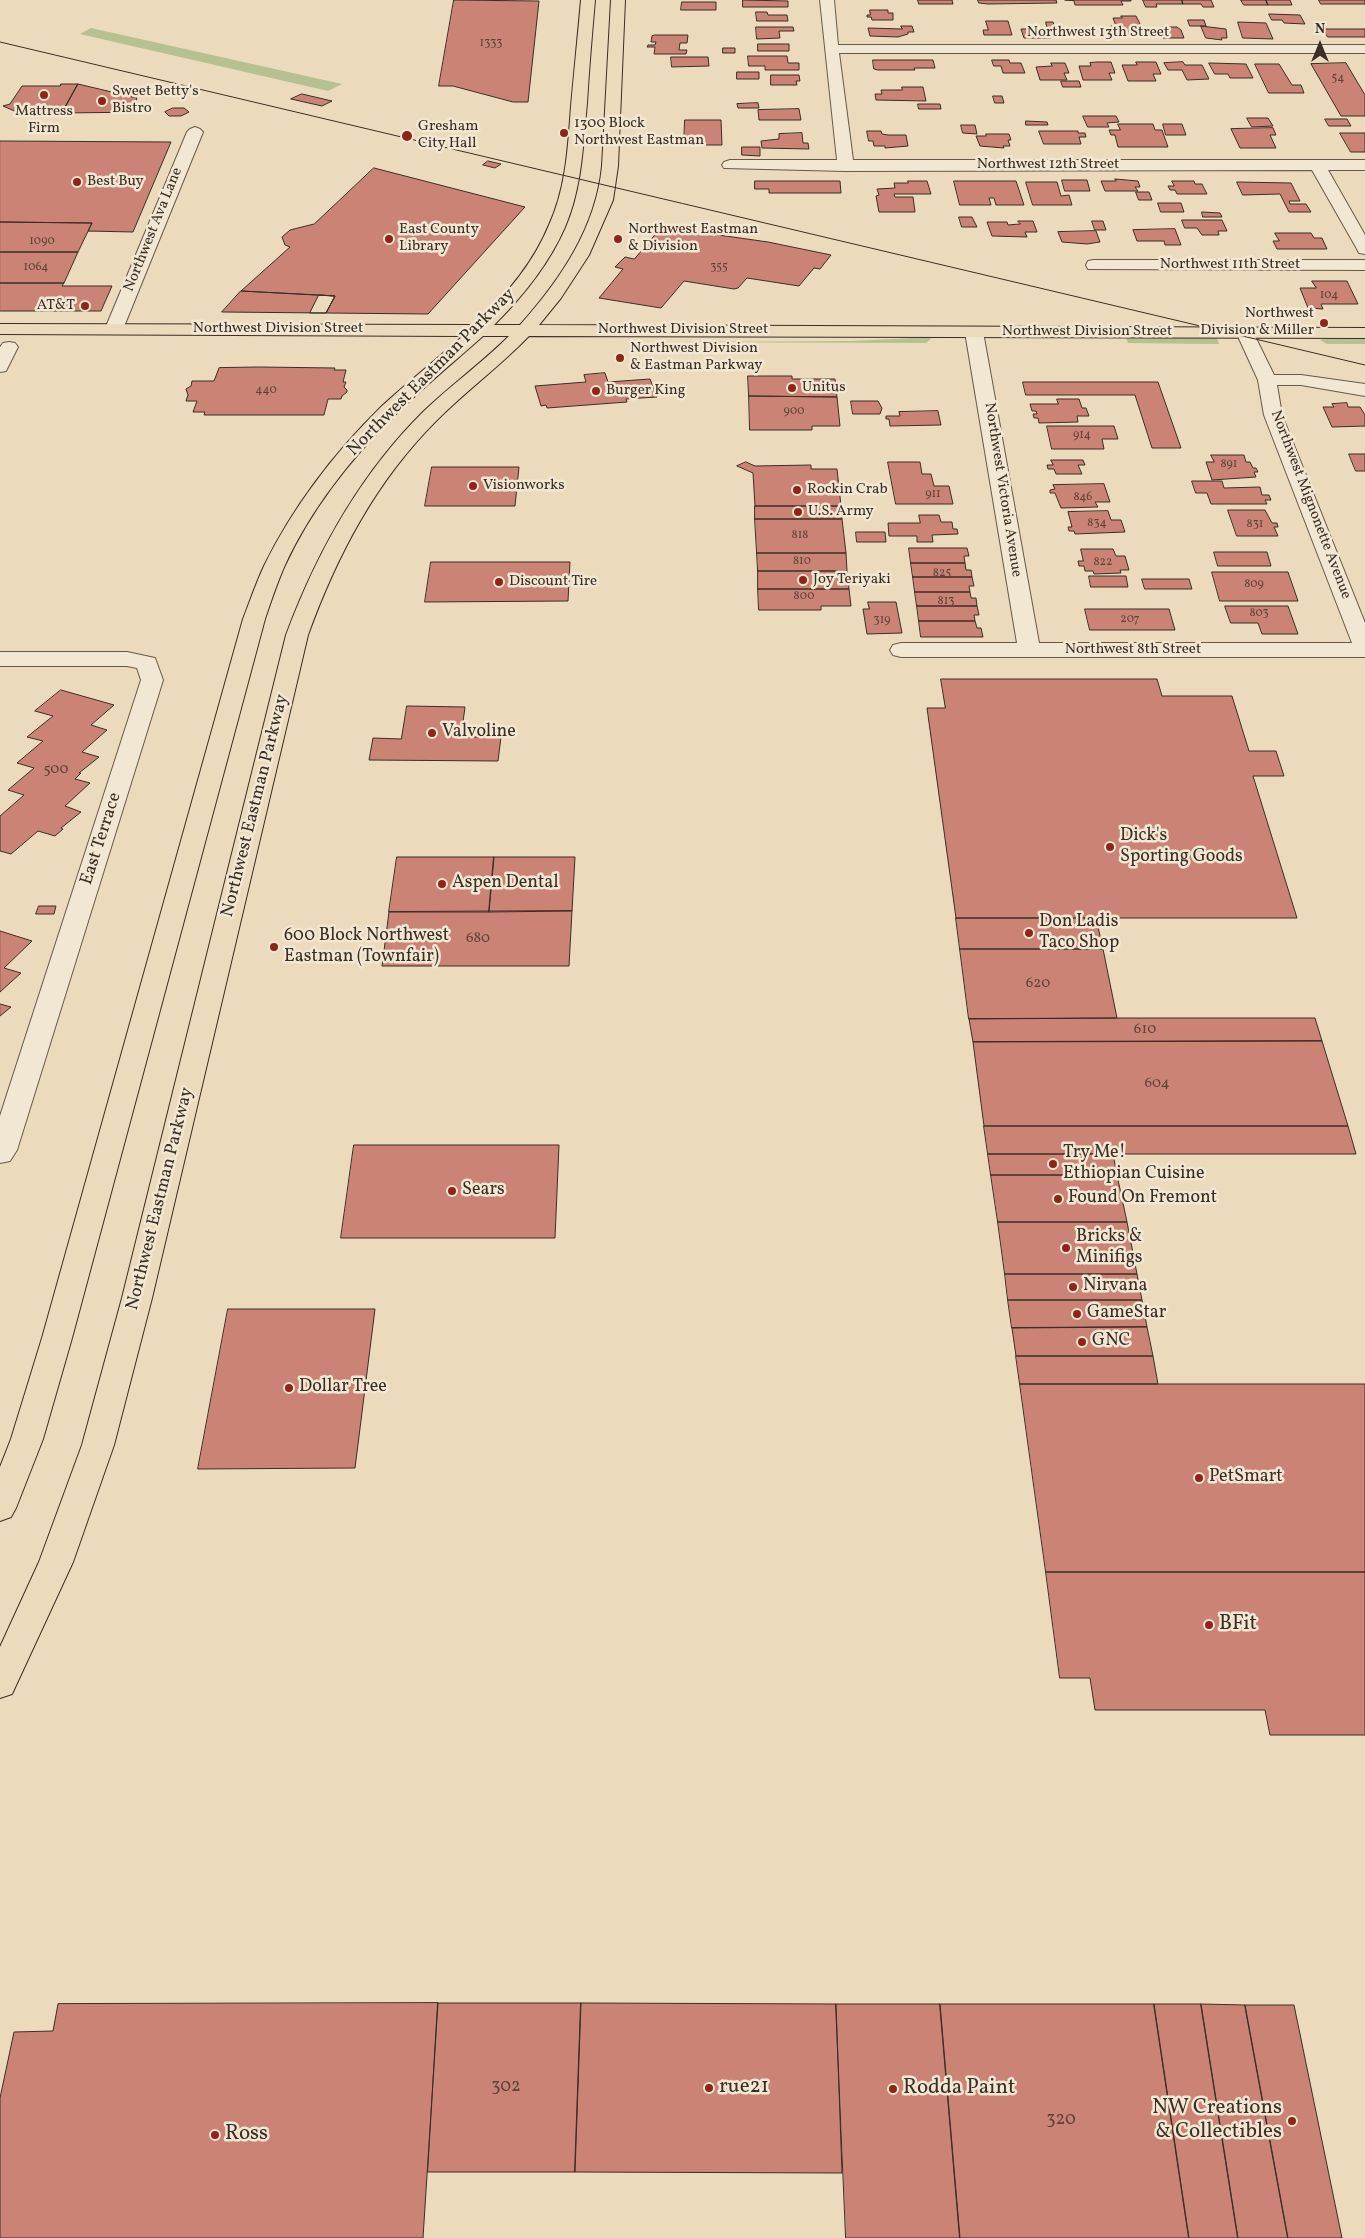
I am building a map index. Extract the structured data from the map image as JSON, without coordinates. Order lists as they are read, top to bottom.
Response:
{
  "streets": {
    "main road": ["Northwest Division Street", "Northwest Eastman Parkway"],
    "street": [
      "Northwest 13th Street",
      "Northwest 12th Street",
      "Northwest Ava Lane",
      "Northwest 11th Street",
      "Northwest Victoria Avenue",
      "Northwest Mignonette Avenue",
      "Northwest 8th Street",
      "East Terrace"
    ]
  },
  "crossings": [
    ["Northwest Ava Lane", "Northwest Division Street"],
    ["Northwest Division Street", "Northwest Eastman Parkway"],
    ["Northwest Division Street", "Northwest Victoria Avenue"],
    ["Northwest Division Street", "Northwest Mignonette Avenue"],
    ["Northwest Victoria Avenue", "Northwest 8th Street"],
    ["Northwest Mignonette Avenue", "Northwest 8th Street"]
  ],
  "places": [
    "Mattress Firm",
    "Sweet Betty's Bistro",
    "1300 Block Northwest Eastman",
    "Gresham City Hall",
    "Best Buy",
    "East County Library",
    "Northwest Eastman & Division",
    "AT&T",
    "Northwest Division & Miller",
    "Northwest Division & Eastman Parkway",
    "Unitus",
    "Burger King",
    "Visionworks",
    "Rockin Crab",
    "U.S. Army",
    "Joy Teriyaki",
    "Discount Tire",
    "Valvoline",
    "Dick's Sporting Goods",
    "Aspen Dental",
    "Don Ladis Taco Shop",
    "600 Block Northwest Eastman (Townfair)",
    "Try Me! Ethiopian Cuisine",
    "Sears",
    "Found On Fremont",
    "Bricks & Minifigs",
    "Nirvana",
    "GameStar",
    "GNC",
    "Dollar Tree",
    "PetSmart",
    "BFit",
    "rue21",
    "Rodda Paint",
    "NW Creations & Collectibles",
    "Ross"
  ],
  "house_numbers": [
    "1333",
    "54",
    "1090",
    "1064",
    "355",
    "104",
    "440",
    "900",
    "914",
    "891",
    "911",
    "846",
    "834",
    "831",
    "818",
    "810",
    "822",
    "825",
    "809",
    "800",
    "813",
    "803",
    "207",
    "319",
    "500",
    "680",
    "620",
    "610",
    "604",
    "302",
    "320"
  ],
  "north": "top"
}
